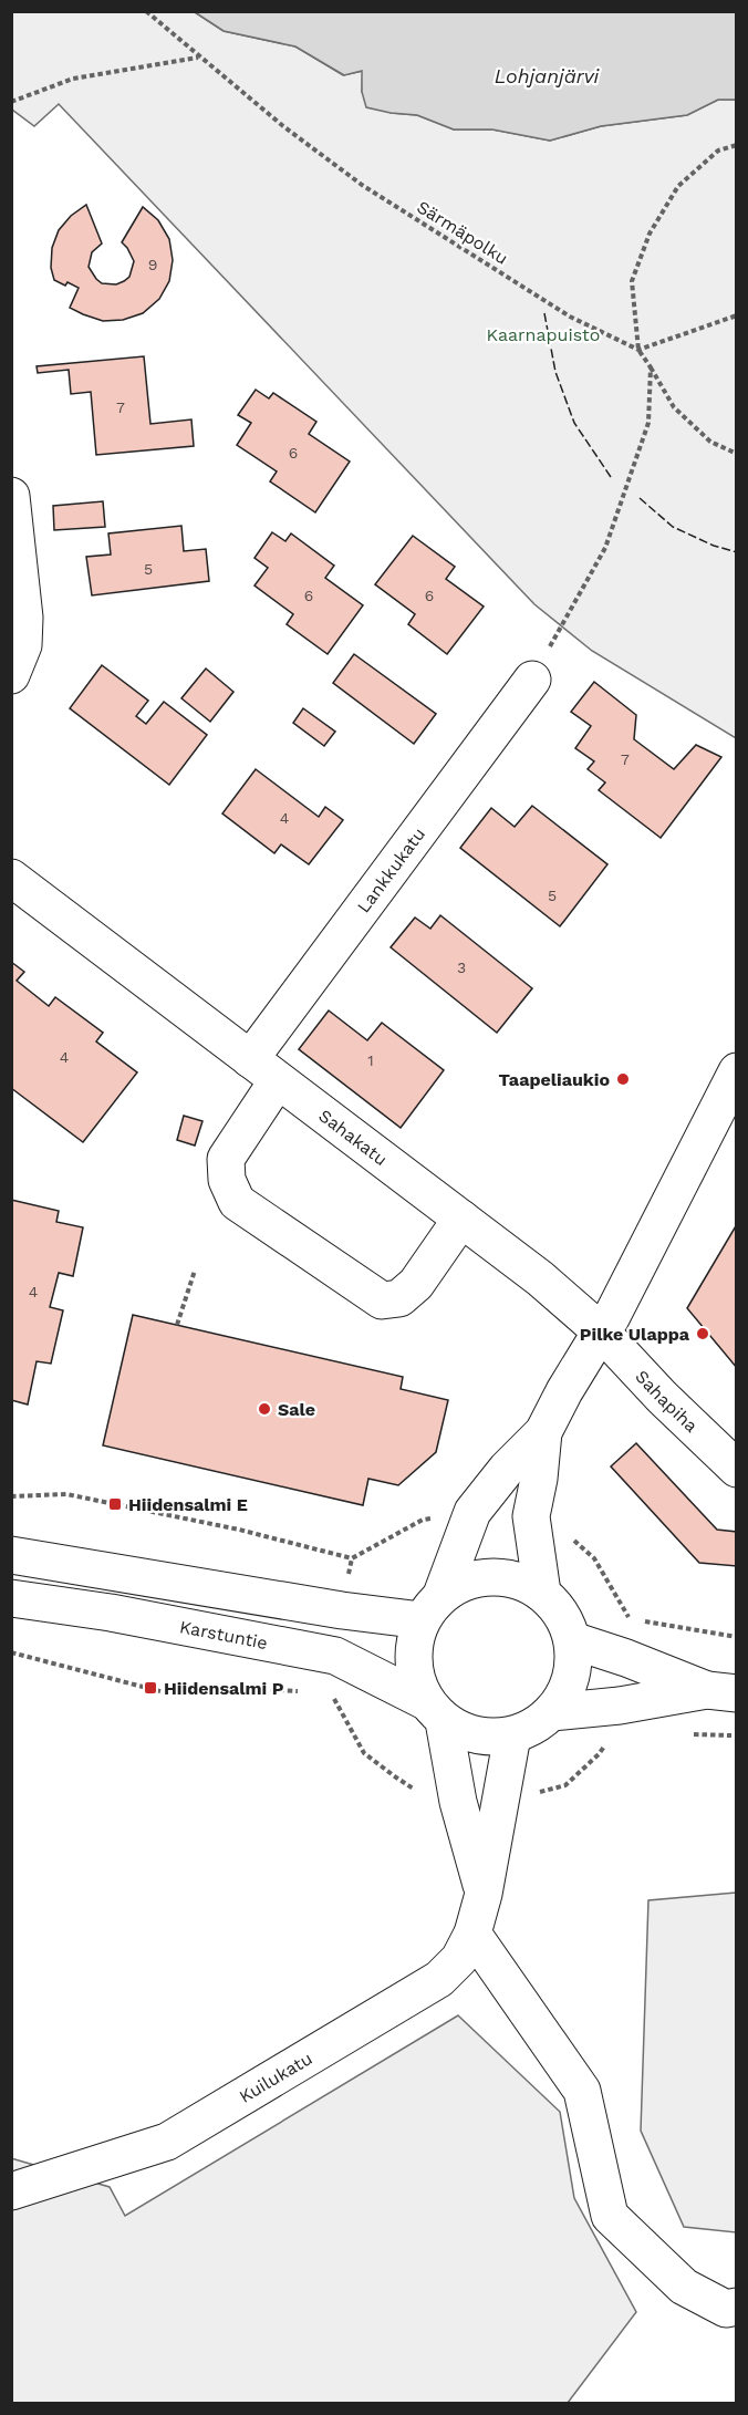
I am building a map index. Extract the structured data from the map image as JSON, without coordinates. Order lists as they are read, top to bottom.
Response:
{
  "streets": {
    "street": [
      "Lankkukatu",
      "Sahakatu",
      "Sahapiha",
      "Karstuntie",
      "Kuilukatu"
    ],
    "path": ["Särmäpolku"]
  },
  "crossings": [
    ["Lankkukatu", "Sahakatu"],
    ["Sahakatu", "Sahapiha"],
    ["Karstuntie", "Kuilukatu"]
  ],
  "water": ["Lohjanjärvi"],
  "parks": ["Kaarnapuisto"],
  "places": {
    "other": ["Taapeliaukio", "Pilke Ulappa", "Sale"],
    "transit": ["Hiidensalmi E", "Hiidensalmi P"]
  },
  "house_numbers": [
    "9",
    "7",
    "6",
    "5",
    "6",
    "6",
    "7",
    "4",
    "5",
    "3",
    "4",
    "1",
    "4"
  ]
}
